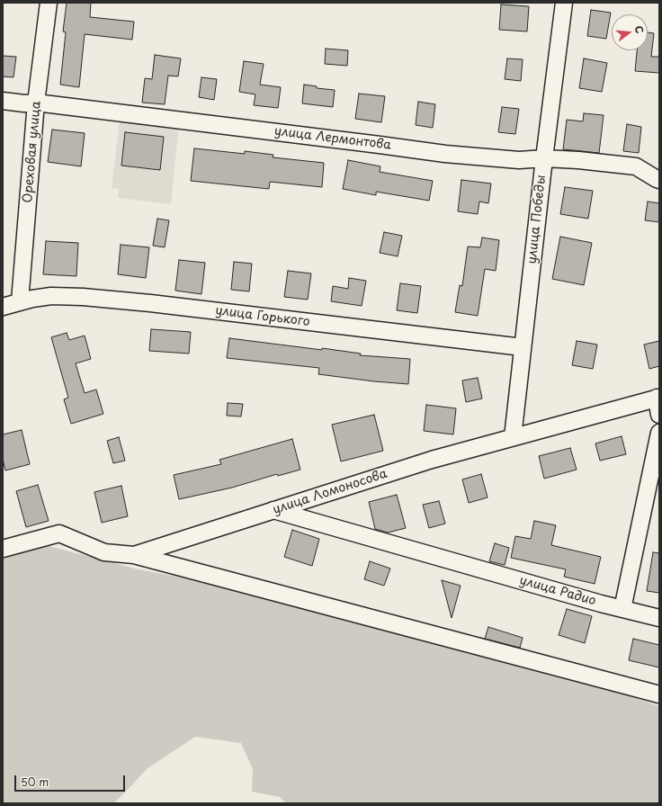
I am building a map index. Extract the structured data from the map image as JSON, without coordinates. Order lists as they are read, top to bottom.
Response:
{
  "streets": {
    "street": [
      "улица Лермонтова",
      "Ореховая улица",
      "улица Победы",
      "улица Горького",
      "улица Ломоносова",
      "улица Радио"
    ]
  },
  "crossings": [
    ["улица Лермонтова", "Ореховая улица"],
    ["улица Лермонтова", "улица Победы"],
    ["Ореховая улица", "улица Горького"],
    ["улица Победы", "улица Горького"],
    ["улица Победы", "улица Ломоносова"],
    ["улица Ломоносова", "улица Радио"]
  ],
  "scale_bar": "50 m",
  "north": "right"
}
